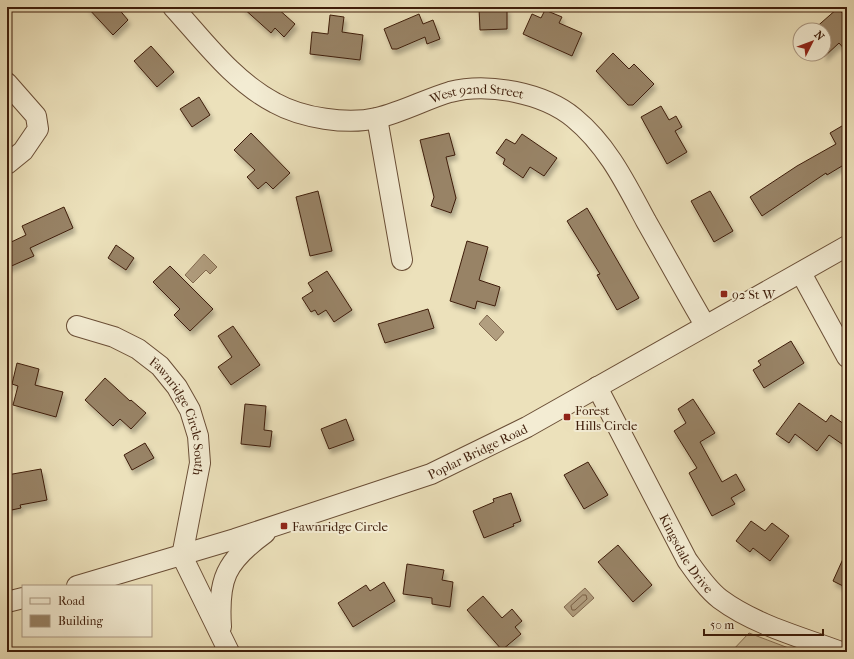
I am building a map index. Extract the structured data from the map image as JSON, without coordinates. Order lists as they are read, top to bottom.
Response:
{
  "streets": {
    "street": [
      "West 92nd Street",
      "Fawnridge Circle South",
      "Poplar Bridge Road",
      "Kingsdale Drive"
    ]
  },
  "crossings": [
    ["West 92nd Street", "Poplar Bridge Road"],
    ["Fawnridge Circle South", "Poplar Bridge Road"],
    ["Poplar Bridge Road", "Kingsdale Drive"]
  ],
  "places": {
    "transit": ["92 St W", "Forest Hills Circle", "Fawnridge Circle"]
  },
  "legend": ["Road", "Building"],
  "scale_bar": "50 m",
  "north": "top right"
}
